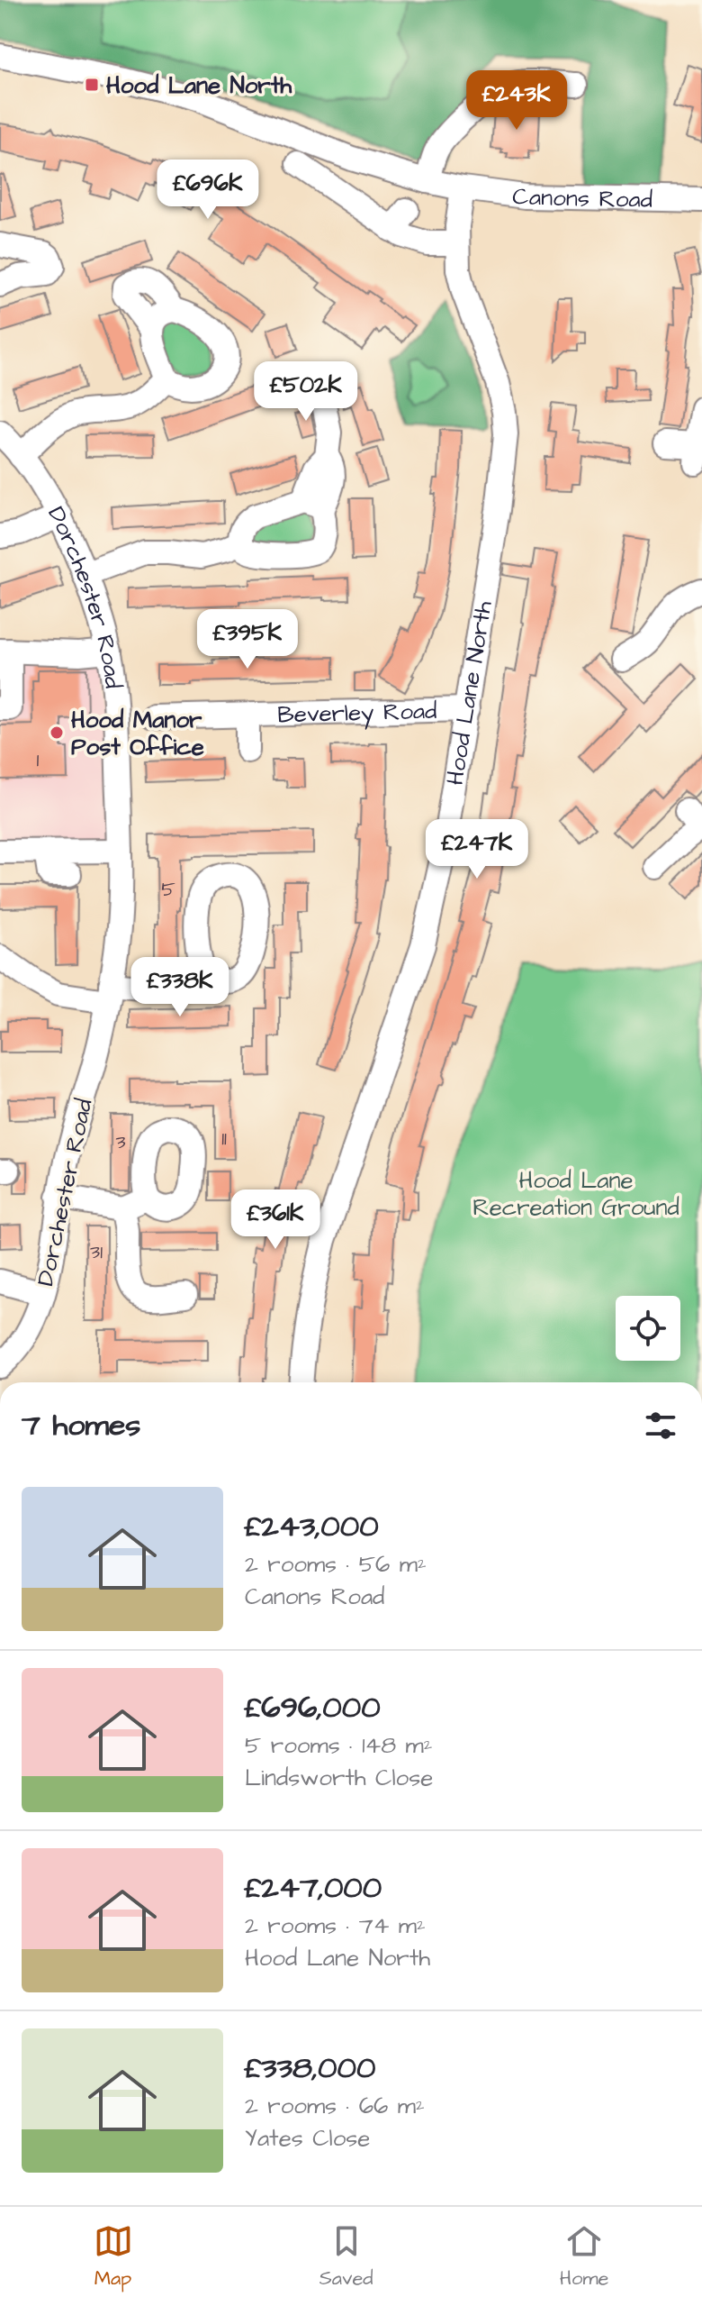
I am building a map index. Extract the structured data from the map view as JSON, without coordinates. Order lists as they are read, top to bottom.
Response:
{
  "streets": {
    "street": [
      "Canons Road",
      "Dorchester Road",
      "Hood Lane North",
      "Beverley Road"
    ]
  },
  "crossings": [
    ["Canons Road", "Hood Lane North"],
    ["Hood Lane North", "Beverley Road"]
  ],
  "parks": ["Hood Lane Recreation Ground"],
  "places": {
    "transit": ["Hood Lane North"],
    "other": ["Hood Manor Post Office"]
  },
  "house_numbers": [
    "1",
    "5",
    "11",
    "3",
    "31"
  ],
  "page": {
    "price": [
      "£243K",
      "£696K",
      "£502K",
      "£395K",
      "£247K",
      "£338K",
      "£361K"
    ],
    "heading": "7 homes",
    "list": [
      {
        "name": "£243,000",
        "note": "2 rooms · 56 m² · Canons Road"
      },
      {
        "name": "£696,000",
        "note": "5 rooms · 148 m² · Lindsworth Close"
      },
      {
        "name": "£247,000",
        "note": "2 rooms · 74 m² · Hood Lane North"
      },
      {
        "name": "£338,000",
        "note": "2 rooms · 66 m² · Yates Close"
      }
    ],
    "tabs": ["Map", "Saved", "Home"]
  }
}
